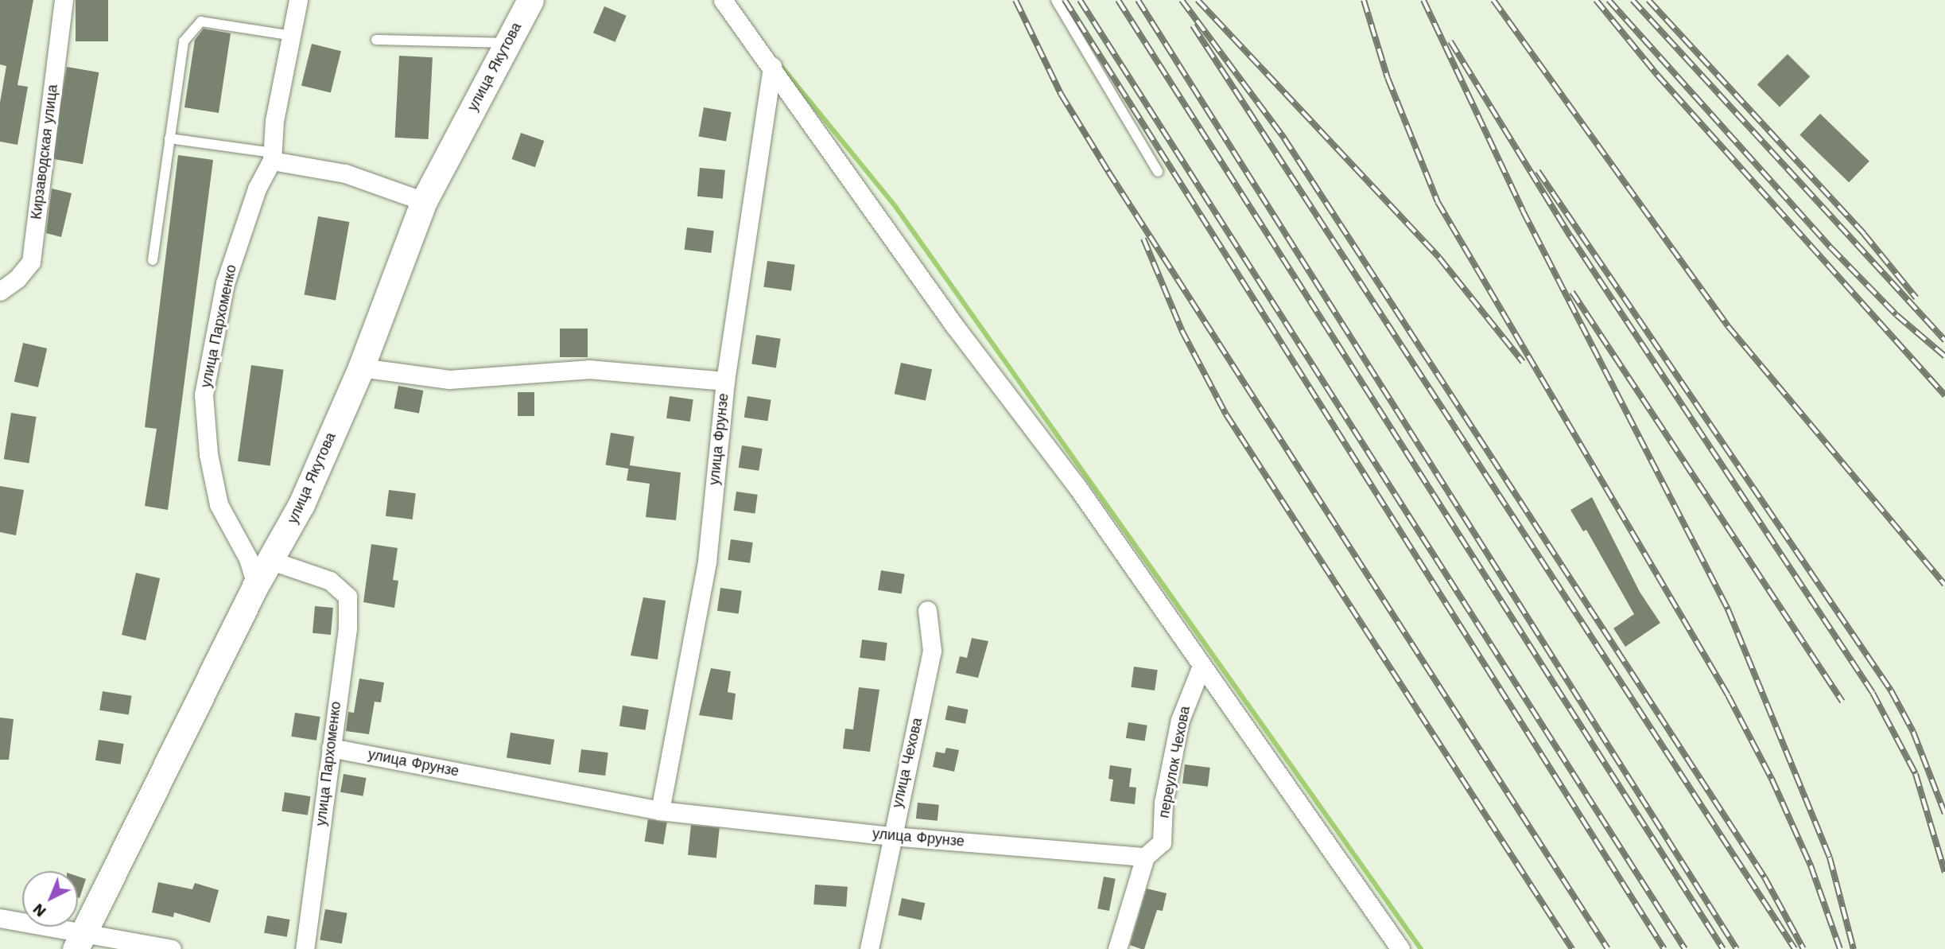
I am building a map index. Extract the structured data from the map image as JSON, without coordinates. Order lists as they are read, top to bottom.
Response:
{
  "streets": {
    "street": [
      "улица Якутова",
      "Кирзаводская улица",
      "улица Пархоменко",
      "улица Фрунзе",
      "переулок Чехова",
      "улица Чехова"
    ]
  },
  "crossings": [
    ["улица Якутова", "улица Пархоменко"],
    ["улица Пархоменко", "улица Фрунзе"],
    ["улица Фрунзе", "переулок Чехова"],
    ["улица Фрунзе", "улица Чехова"]
  ],
  "north": "bottom left"
}
